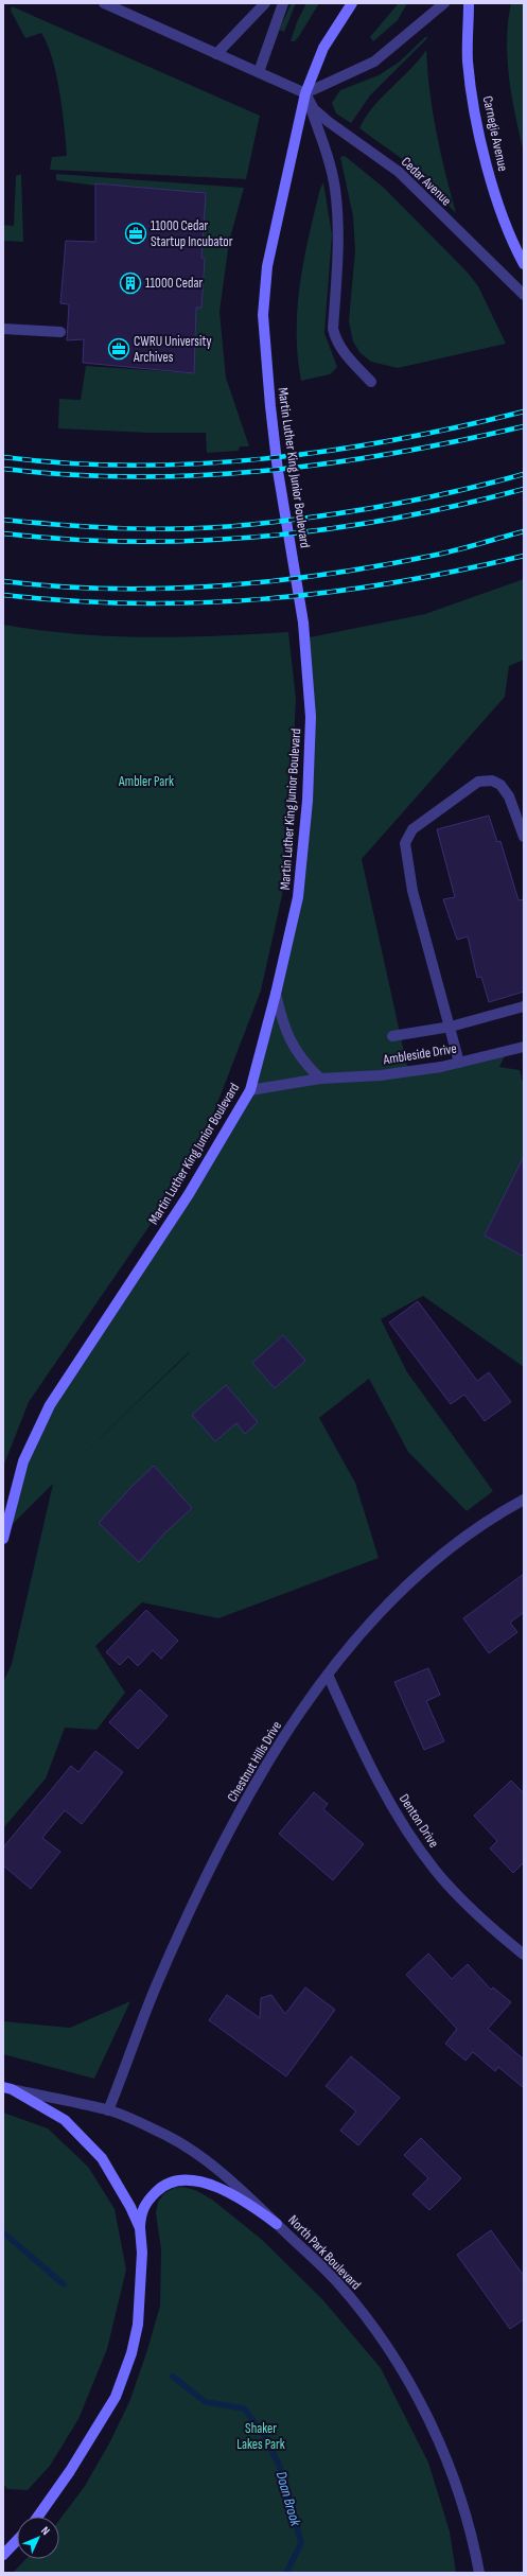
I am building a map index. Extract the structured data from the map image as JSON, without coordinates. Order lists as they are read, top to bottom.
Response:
{
  "streets": {
    "main road": ["Carnegie Avenue", "Martin Luther King Junior Boulevard"],
    "street": [
      "Cedar Avenue",
      "Ambleside Drive",
      "Chestnut Hills Drive",
      "Denton Drive",
      "North Park Boulevard"
    ]
  },
  "crossings": [
    ["Cedar Avenue", "Martin Luther King Junior Boulevard"],
    ["Martin Luther King Junior Boulevard", "Ambleside Drive"],
    ["Chestnut Hills Drive", "Denton Drive"],
    ["Chestnut Hills Drive", "North Park Boulevard"]
  ],
  "water": ["Doan Brook"],
  "parks": ["Ambler Park", "Shaker Lakes Park"],
  "places": {
    "office": ["11000 Cedar Startup Incubator", "CWRU University Archives"],
    "building": ["11000 Cedar"]
  },
  "north": "top right"
}
